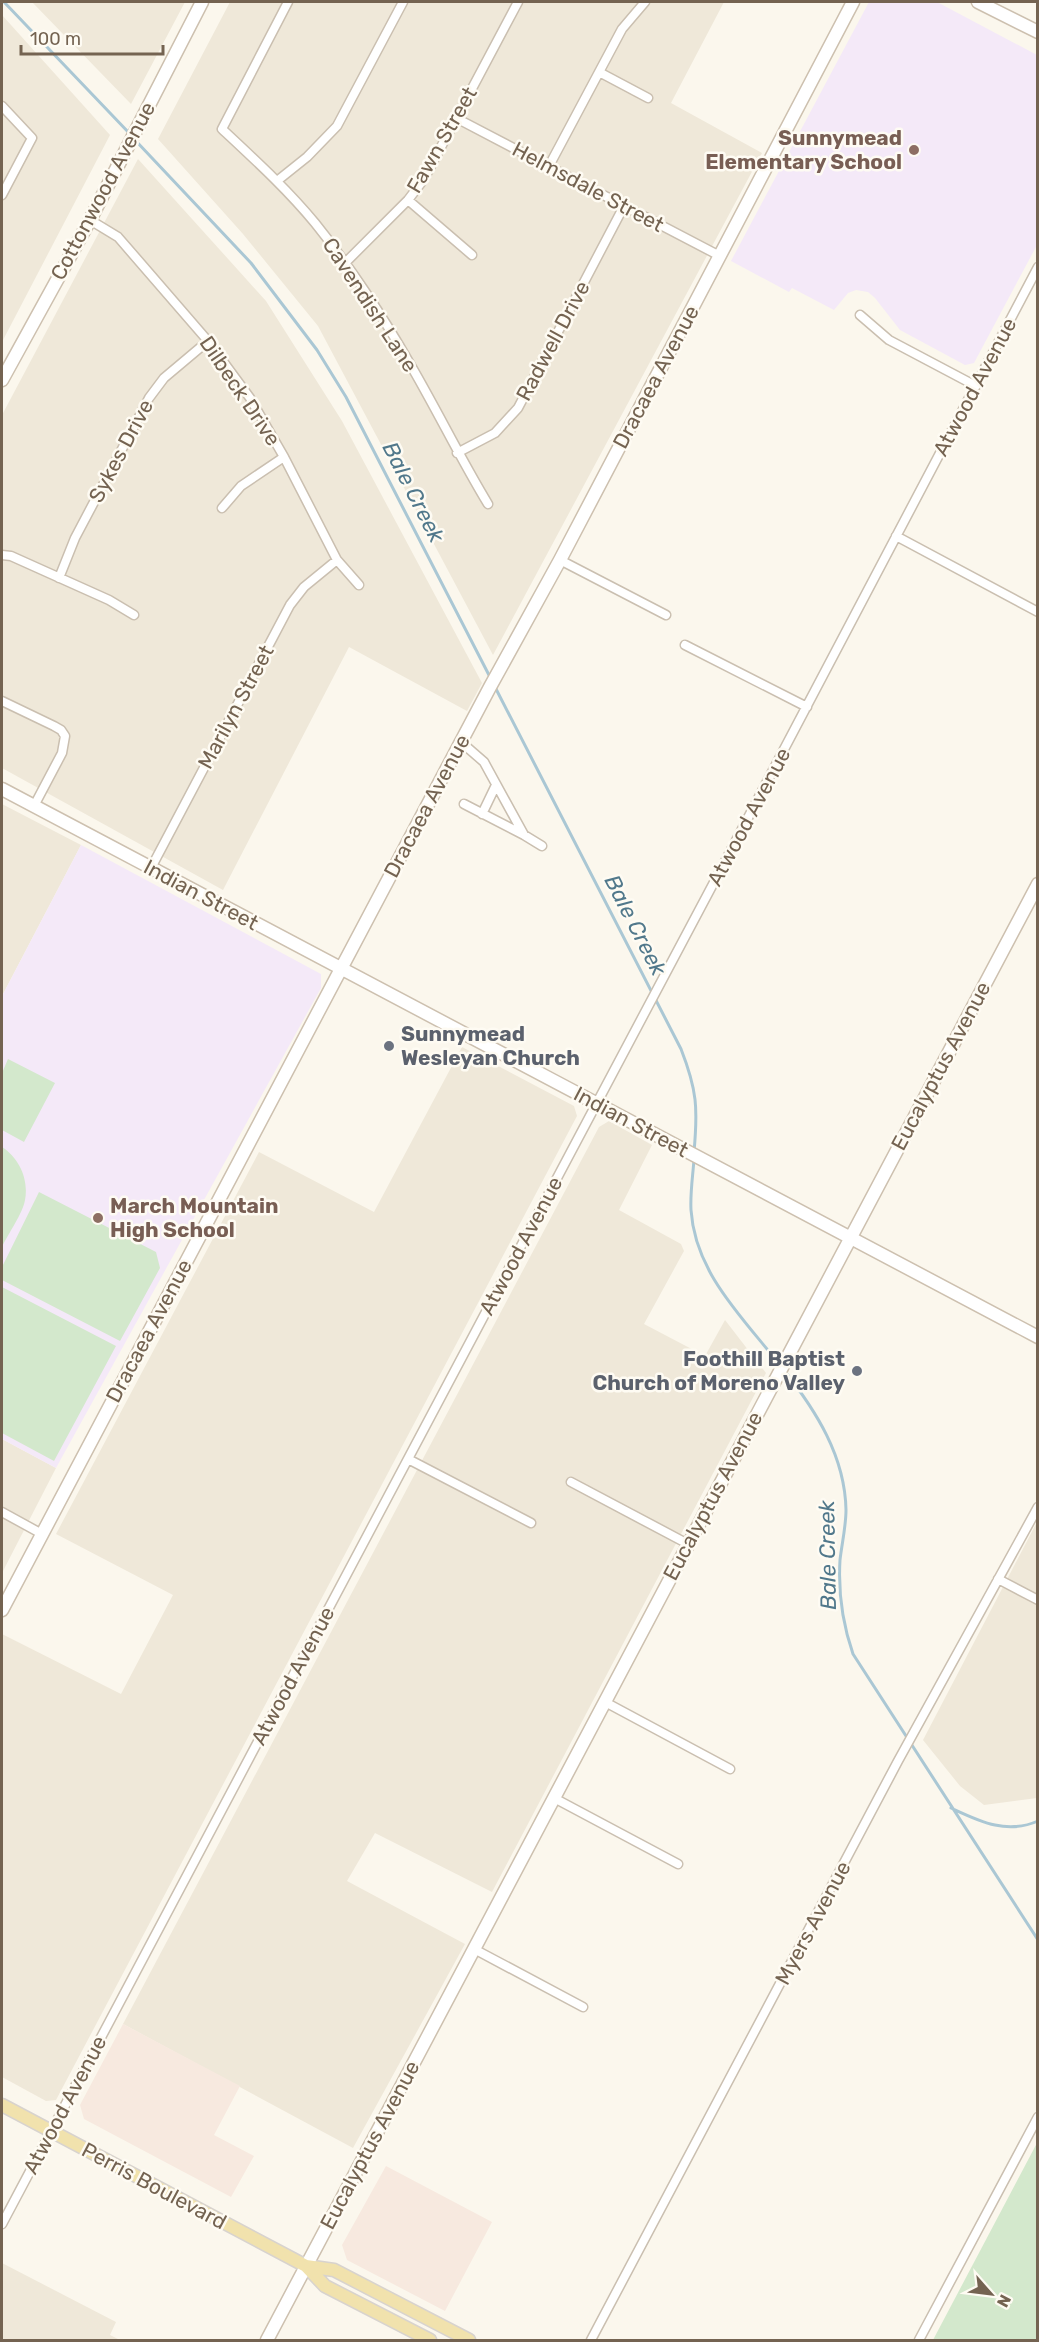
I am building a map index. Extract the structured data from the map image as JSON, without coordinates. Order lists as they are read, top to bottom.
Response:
{
  "streets": {
    "main road": ["Perris Boulevard"],
    "street": [
      "Fawn Street",
      "Helmsdale Street",
      "Cottonwood Avenue",
      "Cavendish Lane",
      "Radwell Drive",
      "Dracaea Avenue",
      "Atwood Avenue",
      "Dilbeck Drive",
      "Sykes Drive",
      "Marilyn Street",
      "Indian Street",
      "Eucalyptus Avenue",
      "Myers Avenue"
    ]
  },
  "crossings": [
    ["Fawn Street", "Helmsdale Street"],
    ["Fawn Street", "Cavendish Lane"],
    ["Helmsdale Street", "Radwell Drive"],
    ["Helmsdale Street", "Dracaea Avenue"],
    ["Cottonwood Avenue", "Dilbeck Drive"],
    ["Cavendish Lane", "Radwell Drive"],
    ["Dracaea Avenue", "Indian Street"],
    ["Atwood Avenue", "Indian Street"],
    ["Atwood Avenue", "Perris Boulevard"],
    ["Dilbeck Drive", "Sykes Drive"],
    ["Dilbeck Drive", "Marilyn Street"],
    ["Marilyn Street", "Indian Street"],
    ["Indian Street", "Eucalyptus Avenue"],
    ["Eucalyptus Avenue", "Perris Boulevard"]
  ],
  "water": ["Bale Creek"],
  "places": [
    "Sunnymead Elementary School",
    "Sunnymead Wesleyan Church",
    "March Mountain High School",
    "Foothill Baptist Church of Moreno Valley"
  ],
  "scale_bar": "100 m",
  "north": "bottom right"
}
